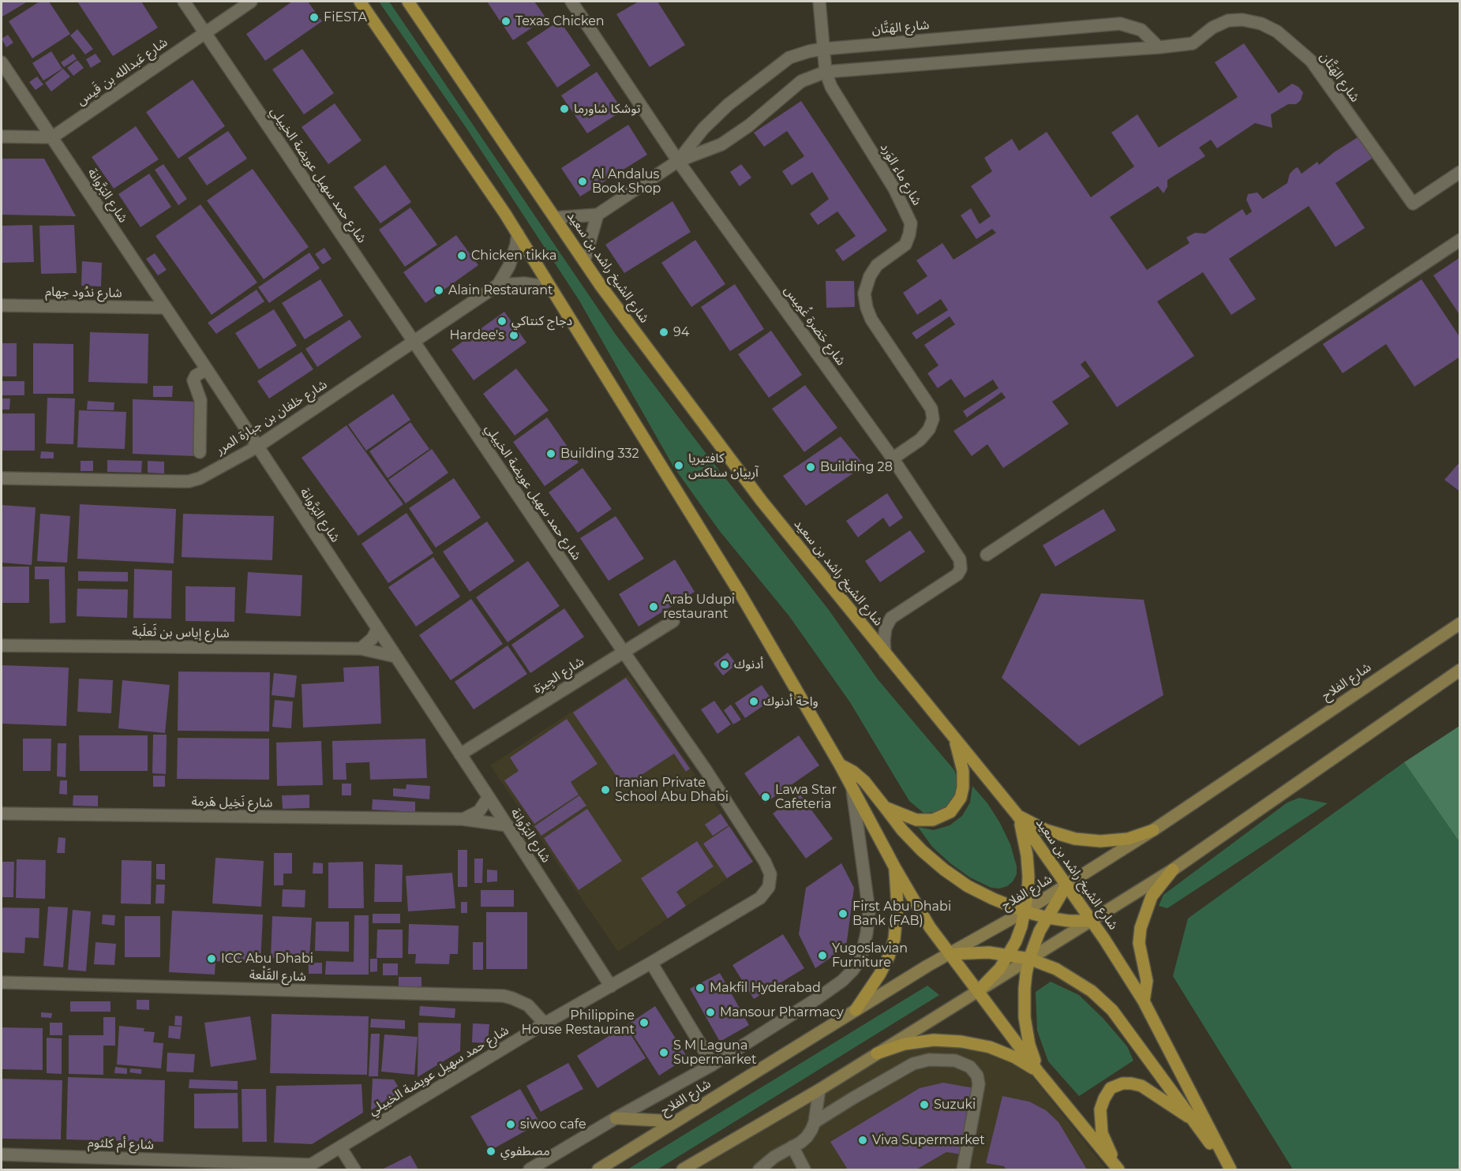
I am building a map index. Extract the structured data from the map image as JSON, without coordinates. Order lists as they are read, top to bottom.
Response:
{
  "streets": {
    "main road": ["شارع الشيخ راشد بن سعيد", "شارع الفلاح"],
    "street": [
      "شارع الهَتَّان",
      "شارع عَبدالله بن قَيس",
      "شارع ماء الوَرد",
      "شارع حمد سهيل عويضة الخييلي",
      "شارع البَرَّوانة",
      "شارع ندُود جهام",
      "شارع حَضرة غُمِيس",
      "شارع خلفان بن جبارة المرر",
      "شارع إياس بن ثَعلَبة",
      "شارع الجِيرَة",
      "شارع نَخِيل هَرمة",
      "شارع القَلْعة",
      "شارع أم كلثوم"
    ]
  },
  "crossings": [
    ["شارع الهَتَّان", "شارع ماء الوَرد"],
    ["شارع الهَتَّان", "شارع الشيخ راشد بن سعيد"],
    ["شارع الهَتَّان", "شارع حَضرة غُمِيس"],
    ["شارع عَبدالله بن قَيس", "شارع حمد سهيل عويضة الخييلي"],
    ["شارع عَبدالله بن قَيس", "شارع البَرَّوانة"],
    ["شارع ماء الوَرد", "شارع حَضرة غُمِيس"],
    ["شارع حمد سهيل عويضة الخييلي", "شارع البَرَّوانة"],
    ["شارع حمد سهيل عويضة الخييلي", "شارع خلفان بن جبارة المرر"],
    ["شارع حمد سهيل عويضة الخييلي", "شارع الجِيرَة"],
    ["شارع حمد سهيل عويضة الخييلي", "شارع القَلْعة"],
    ["شارع حمد سهيل عويضة الخييلي", "شارع أم كلثوم"],
    ["شارع البَرَّوانة", "شارع ندُود جهام"],
    ["شارع البَرَّوانة", "شارع خلفان بن جبارة المرر"],
    ["شارع البَرَّوانة", "شارع إياس بن ثَعلَبة"],
    ["شارع البَرَّوانة", "شارع الجِيرَة"],
    ["شارع البَرَّوانة", "شارع نَخِيل هَرمة"],
    ["شارع الشيخ راشد بن سعيد", "شارع حَضرة غُمِيس"],
    ["شارع الشيخ راشد بن سعيد", "شارع الفلاح"]
  ],
  "places": [
    "FiESTA",
    "Texas Chicken",
    "توشكا شاورما",
    "Al Andalus Book Shop",
    "Chicken tikka",
    "Alain Restaurant",
    "دجاج كنتاكي",
    "94",
    "Hardee's",
    "Building 332",
    "كافتيريا آربيان سناكس",
    "Building 28",
    "Arab Udupi restaurant",
    "أدنوك",
    "واحة أدنوك",
    "Iranian Private School Abu Dhabi",
    "Lawa Star Cafeteria",
    "First Abu Dhabi Bank (FAB)",
    "Yugoslavian Furniture",
    "ICC Abu Dhabi",
    "Makfil Hyderabad",
    "Mansour Pharmacy",
    "Philippine House Restaurant",
    "S M Laguna Supermarket",
    "Suzuki",
    "siwoo cafe",
    "Viva Supermarket",
    "مصطفوي"
  ]
}
